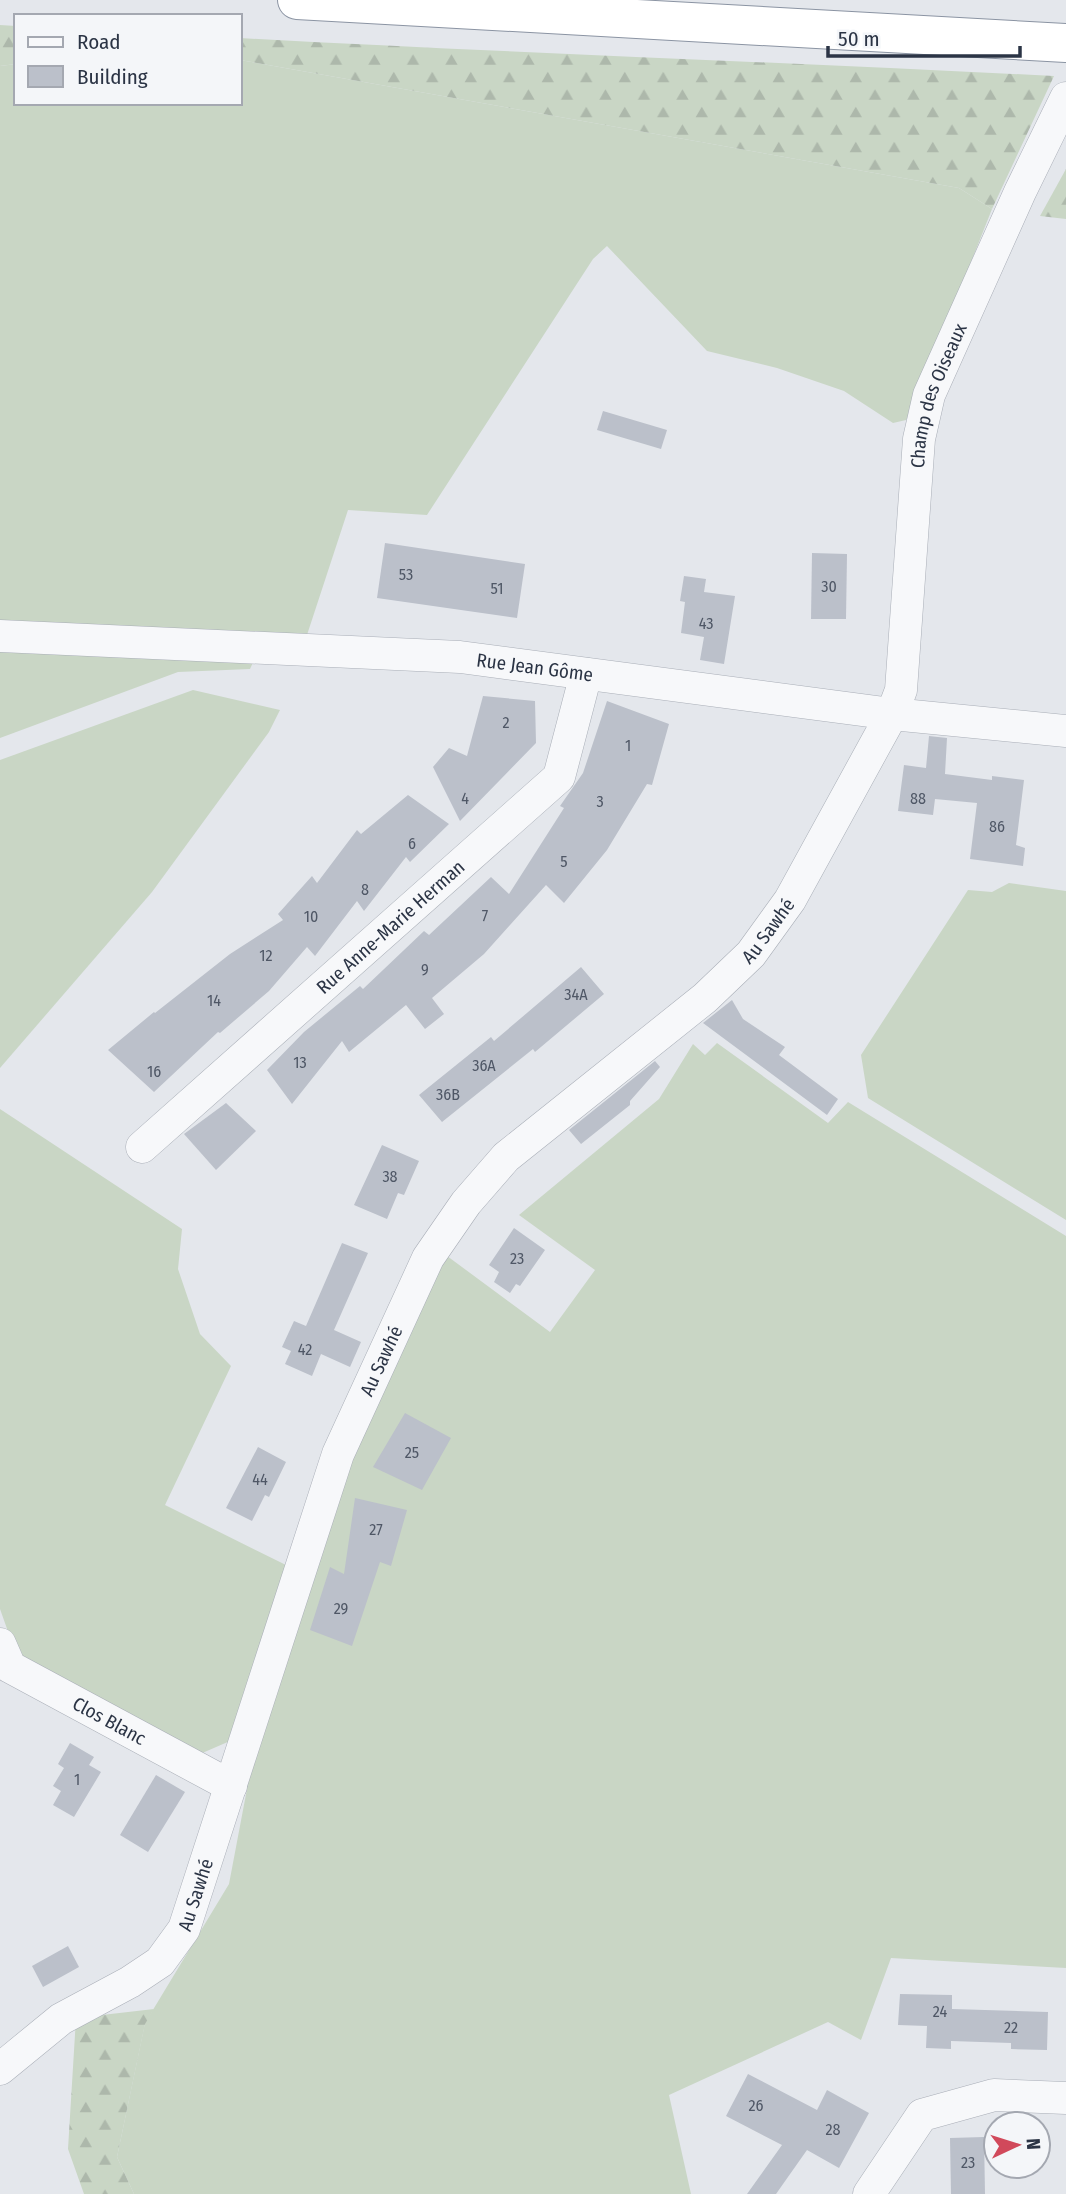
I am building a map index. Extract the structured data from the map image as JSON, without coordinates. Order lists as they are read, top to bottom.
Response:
{
  "streets": {
    "street": [
      "Champ des Oiseaux",
      "Rue Jean Gôme",
      "Rue Anne-Marie Herman",
      "Au Sawhé",
      "Clos Blanc"
    ]
  },
  "crossings": [
    ["Champ des Oiseaux", "Rue Jean Gôme"],
    ["Champ des Oiseaux", "Au Sawhé"],
    ["Rue Jean Gôme", "Rue Anne-Marie Herman"],
    ["Rue Jean Gôme", "Au Sawhé"],
    ["Au Sawhé", "Clos Blanc"]
  ],
  "house_numbers": [
    "53",
    "30",
    "51",
    "43",
    "2",
    "1",
    "4",
    "88",
    "3",
    "86",
    "6",
    "5",
    "8",
    "7",
    "10",
    "12",
    "9",
    "34A",
    "14",
    "13",
    "36A",
    "16",
    "36B",
    "38",
    "23",
    "42",
    "25",
    "44",
    "27",
    "29",
    "1",
    "24",
    "22",
    "26",
    "28",
    "23"
  ],
  "legend": ["Road", "Building"],
  "scale_bar": "50 m",
  "north": "right"
}
